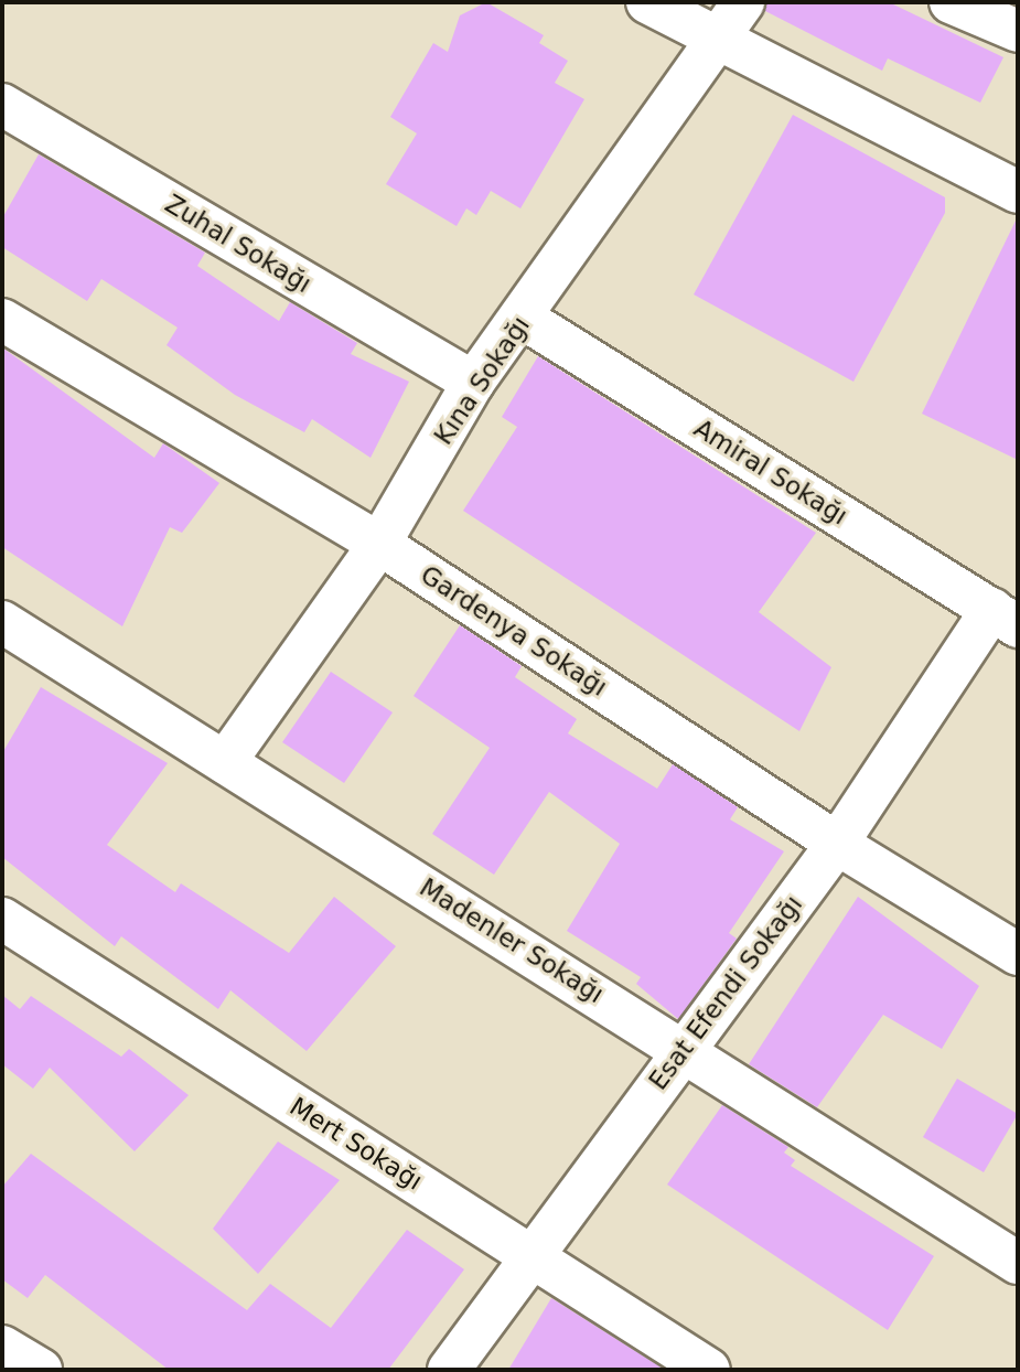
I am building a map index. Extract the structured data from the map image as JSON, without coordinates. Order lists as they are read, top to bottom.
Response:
{
  "streets": {
    "street": [
      "Zuhal Sokağı",
      "Kına Sokağı",
      "Amiral Sokağı",
      "Gardenya Sokağı",
      "Madenler Sokağı",
      "Esat Efendi Sokağı",
      "Mert Sokağı"
    ]
  },
  "crossings": [
    ["Zuhal Sokağı", "Kına Sokağı"],
    ["Kına Sokağı", "Amiral Sokağı"],
    ["Kına Sokağı", "Gardenya Sokağı"],
    ["Kına Sokağı", "Madenler Sokağı"],
    ["Amiral Sokağı", "Esat Efendi Sokağı"],
    ["Gardenya Sokağı", "Esat Efendi Sokağı"],
    ["Madenler Sokağı", "Esat Efendi Sokağı"],
    ["Esat Efendi Sokağı", "Mert Sokağı"]
  ]
}
